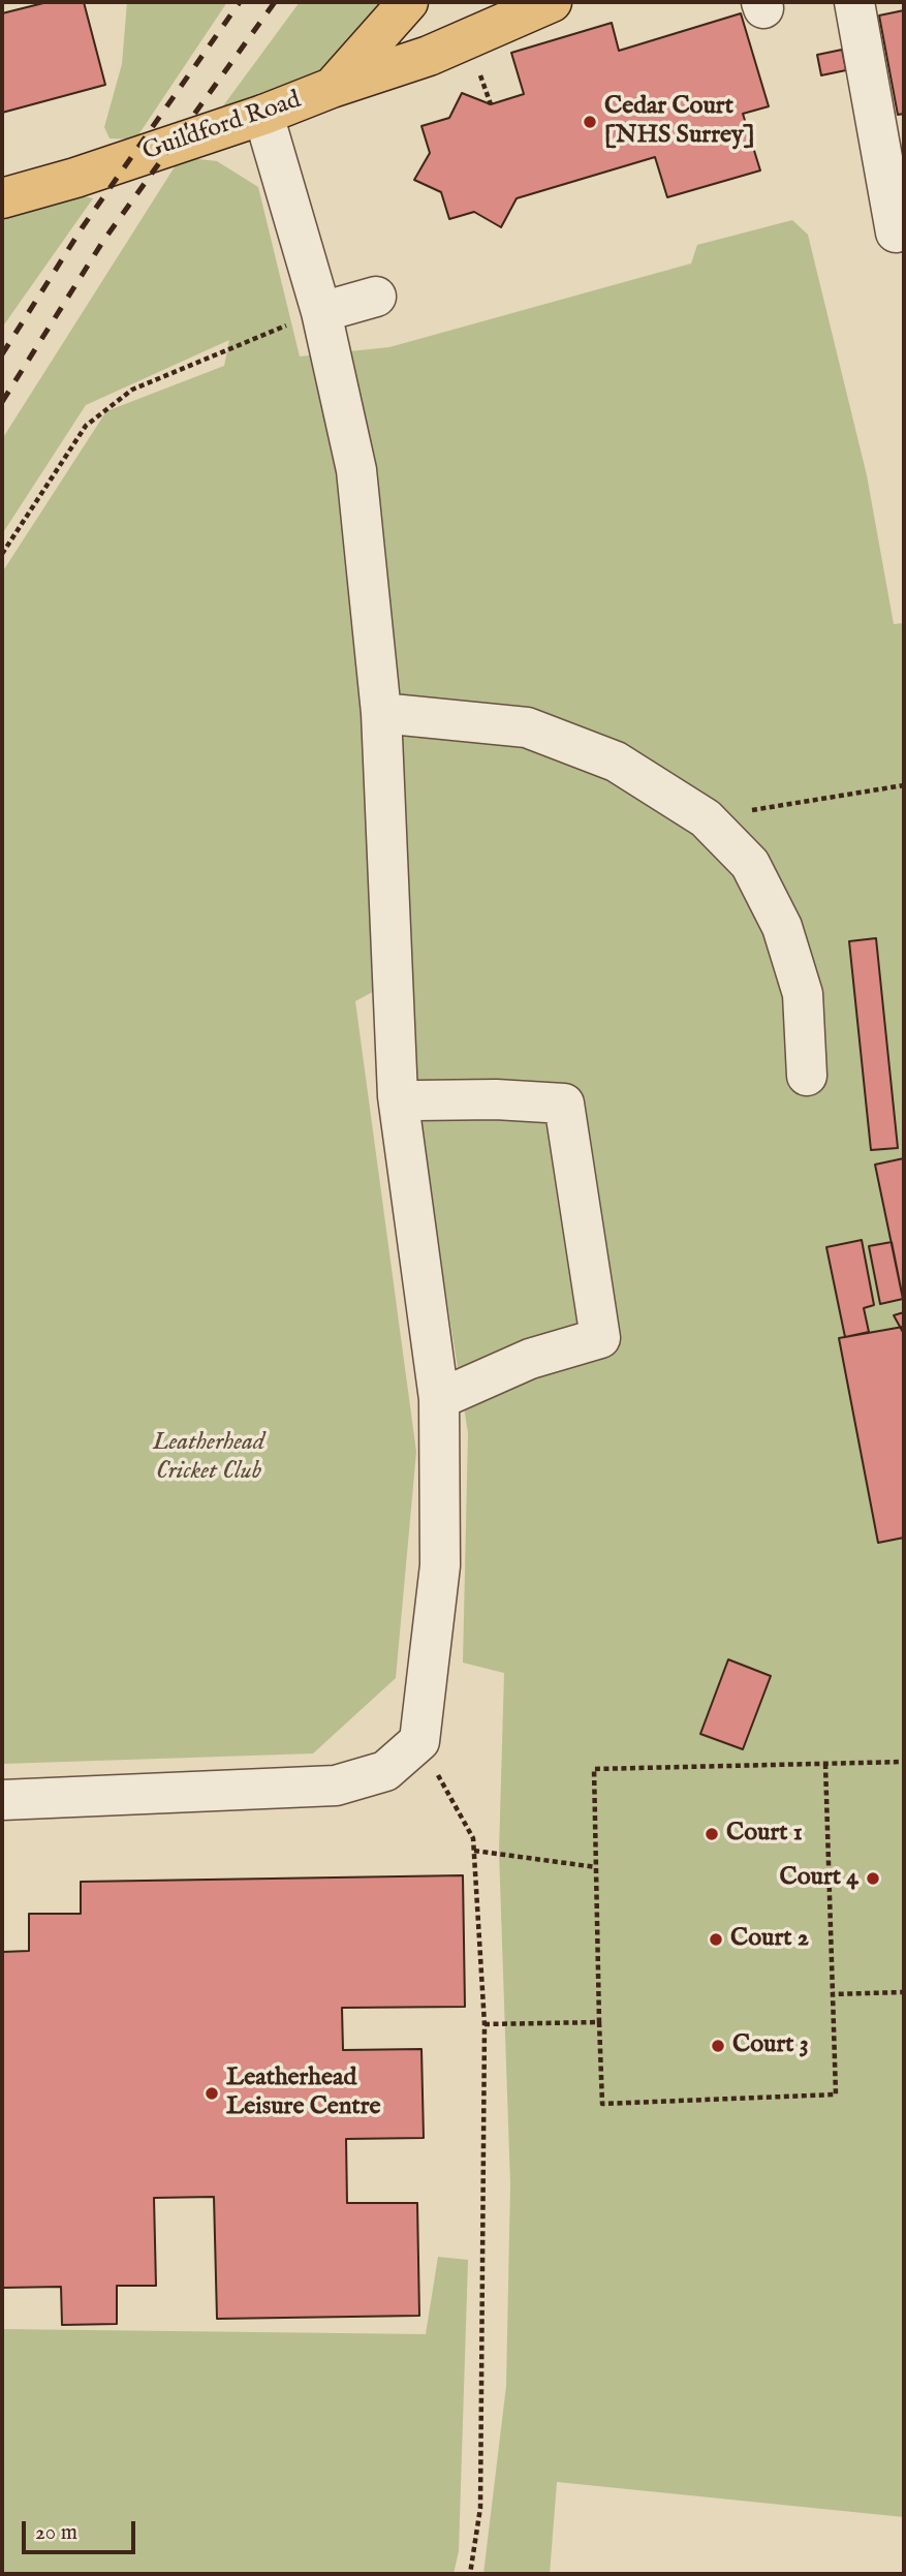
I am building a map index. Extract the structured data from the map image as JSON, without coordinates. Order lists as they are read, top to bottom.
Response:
{
  "streets": {
    "main road": ["Guildford Road"]
  },
  "parks": ["Leatherhead Cricket Club"],
  "places": [
    "Cedar Court [NHS Surrey]",
    "Court 1",
    "Court 4",
    "Court 2",
    "Court 3",
    "Leatherhead Leisure Centre"
  ],
  "scale_bar": "20 m"
}
